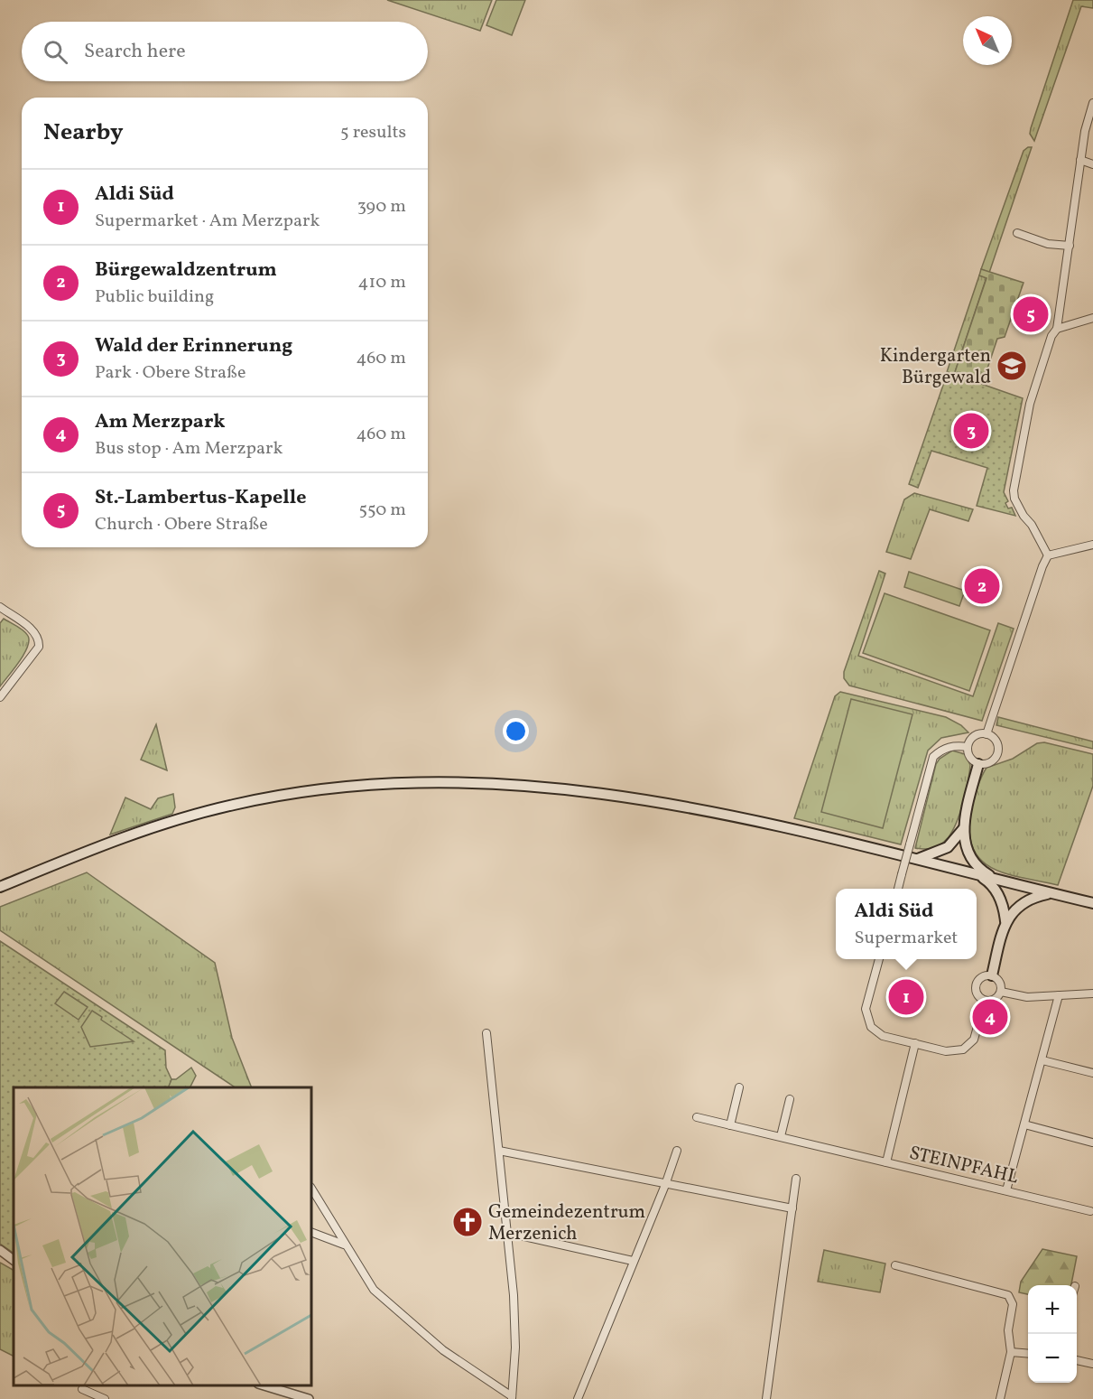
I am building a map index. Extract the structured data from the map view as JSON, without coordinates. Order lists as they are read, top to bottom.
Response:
{
  "streets": {
    "street": ["STEINPFAHL"]
  },
  "places": {
    "school or university": ["Kindergarten Bürgewald"],
    "church": ["Gemeindezentrum Merzenich"]
  },
  "north": "top left",
  "page": {
    "search": "Search here",
    "heading": ["Nearby", "5 results"],
    "list": [
      {
        "mark": "1",
        "name": "Aldi Süd",
        "note": "Supermarket · Am Merzpark",
        "value": "390 m"
      },
      {
        "mark": "2",
        "name": "Bürgewaldzentrum",
        "note": "Public building",
        "value": "410 m"
      },
      {
        "mark": "3",
        "name": "Wald der Erinnerung",
        "note": "Park · Obere Straße",
        "value": "460 m"
      },
      {
        "mark": "4",
        "name": "Am Merzpark",
        "note": "Bus stop · Am Merzpark",
        "value": "460 m"
      },
      {
        "mark": "5",
        "name": "St.-Lambertus-Kapelle",
        "note": "Church · Obere Straße",
        "value": "550 m"
      }
    ],
    "pins": [
      "5",
      "3",
      "2",
      "1",
      "4"
    ],
    "popup": ["Aldi Süd", "Supermarket"],
    "map_buttons": ["+", "−"]
  }
}
